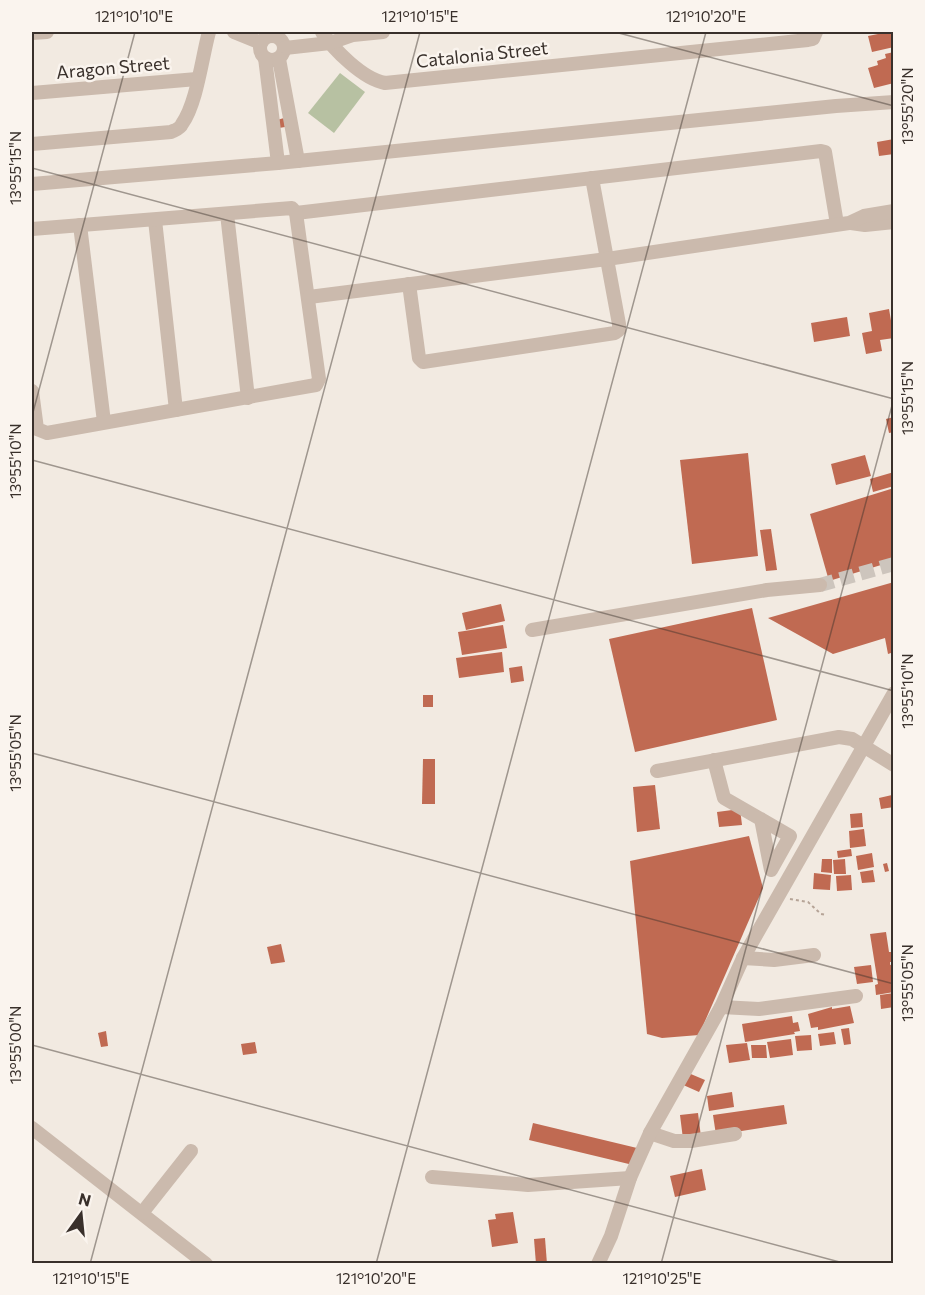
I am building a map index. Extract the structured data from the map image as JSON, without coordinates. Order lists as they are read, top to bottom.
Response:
{
  "streets": {
    "street": ["Catalonia Street", "Aragon Street"]
  },
  "north": "top",
  "coordinates": [
    "121°10'10\"E",
    "121°10'15\"E",
    "121°10'20\"E",
    "13°55'20\"N",
    "13°55'15\"N",
    "13°55'10\"N",
    "13°55'05\"N",
    "13°55'00\"N",
    "121°10'25\"E"
  ]
}
